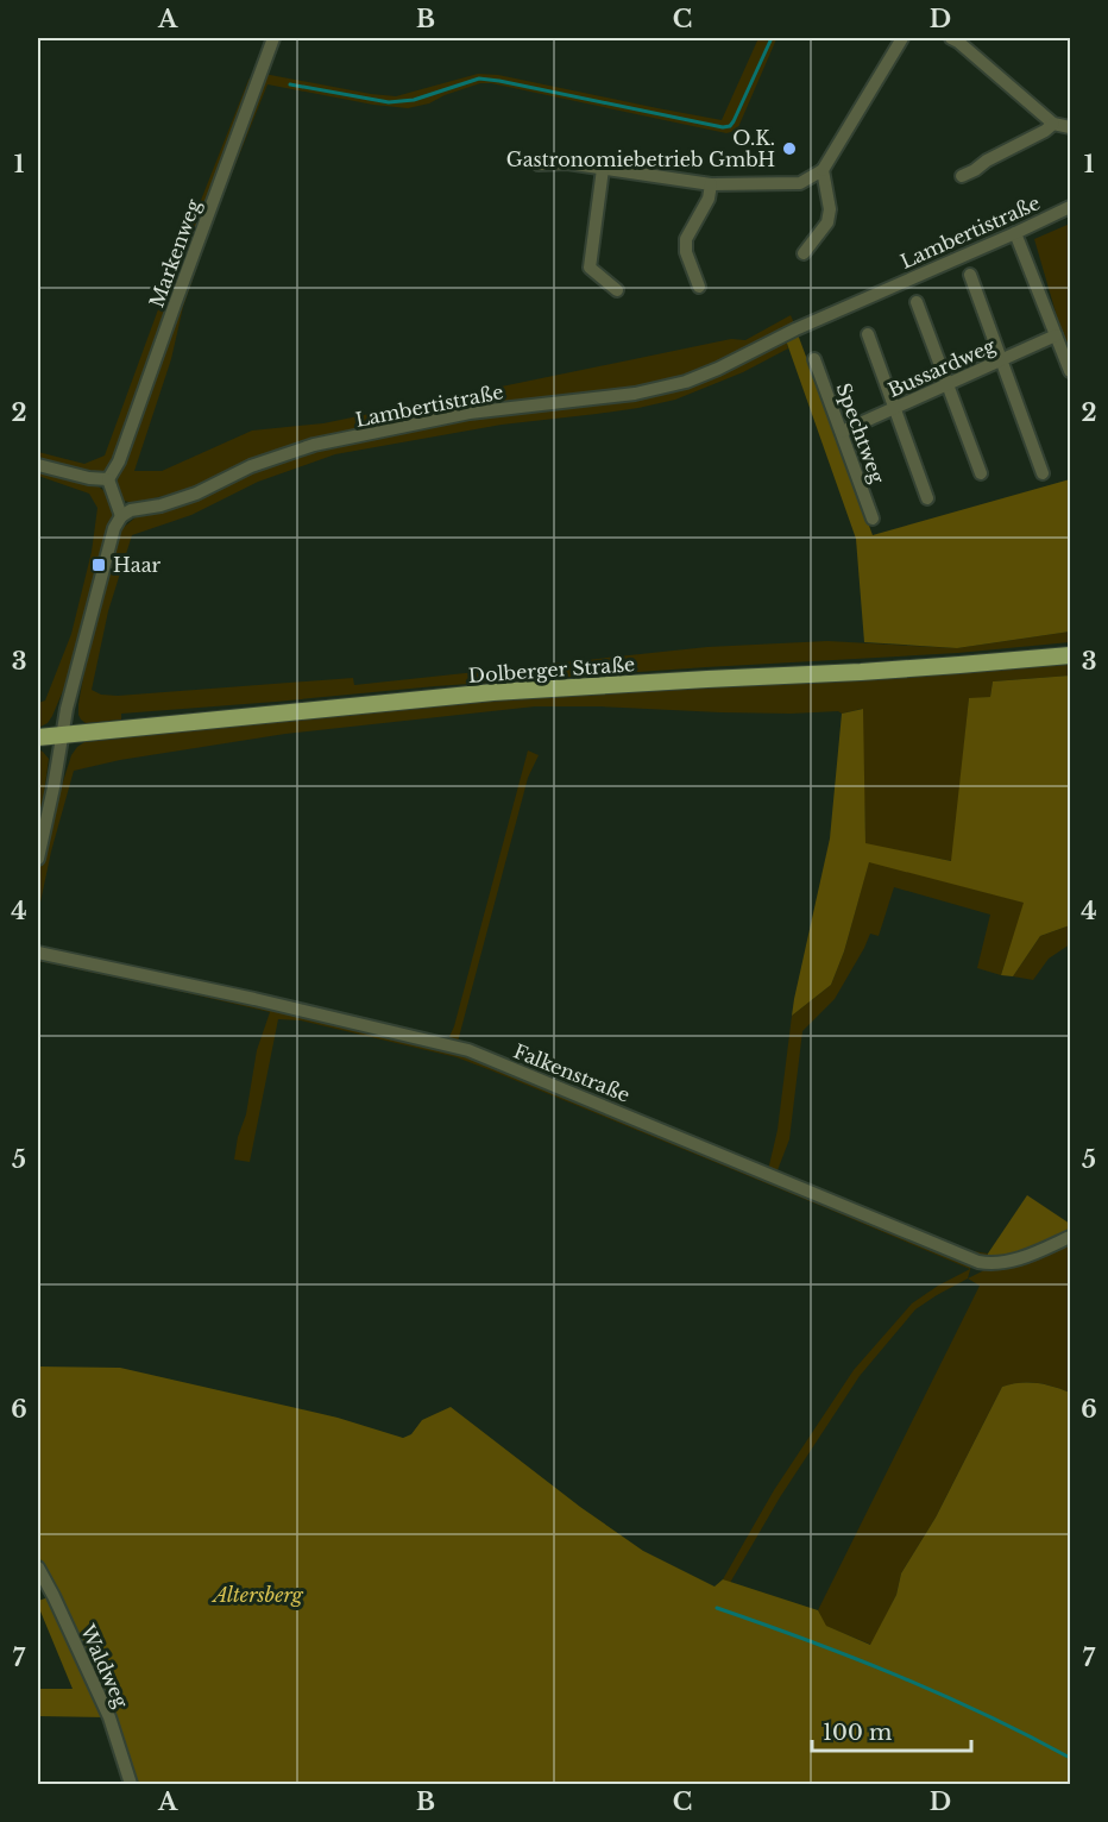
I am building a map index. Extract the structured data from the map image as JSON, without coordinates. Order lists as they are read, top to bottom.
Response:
{
  "streets": {
    "main road": ["Dolberger Straße"],
    "street": [
      "Lambertistraße",
      "Markenweg",
      "Bussardweg",
      "Spechtweg",
      "Falkenstraße",
      "Waldweg"
    ]
  },
  "crossings": [
    ["Bussardweg", "Spechtweg"]
  ],
  "parks": ["Altersberg"],
  "places": {
    "other": ["O.K. Gastronomiebetrieb GmbH"],
    "transit": ["Haar"]
  },
  "scale_bar": "100 m",
  "grid": {
    "columns": [
      "A",
      "B",
      "C",
      "D"
    ],
    "rows": [
      "1",
      "2",
      "3",
      "4",
      "5",
      "6",
      "7"
    ]
  }
}
